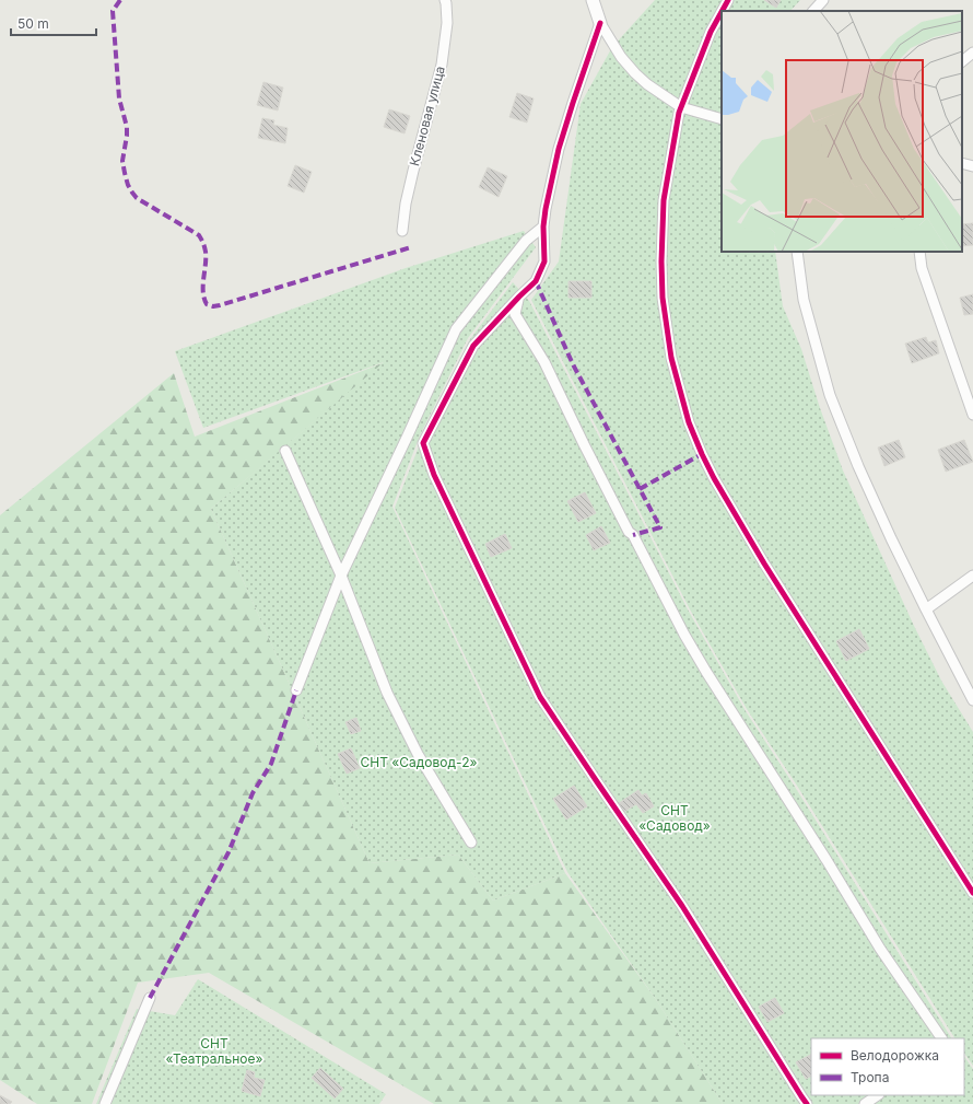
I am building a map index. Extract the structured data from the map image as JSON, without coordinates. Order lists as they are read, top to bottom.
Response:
{
  "streets": {
    "street": ["Кленовая улица"]
  },
  "parks": ["СНТ «Садовод-2»", "СНТ «Садовод»", "СНТ «Театральное»"],
  "legend": ["Велодорожка", "Тропа"],
  "scale_bar": "50 m"
}
